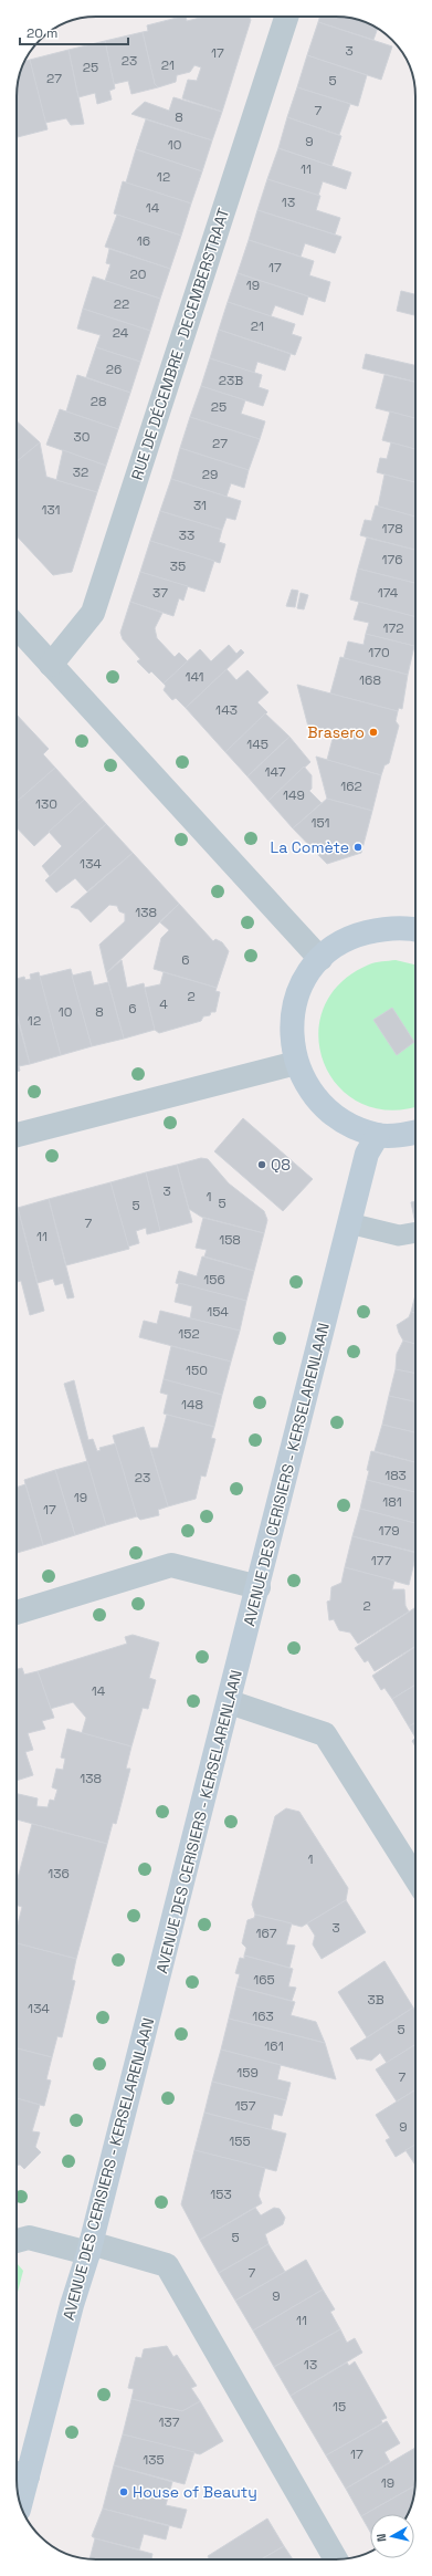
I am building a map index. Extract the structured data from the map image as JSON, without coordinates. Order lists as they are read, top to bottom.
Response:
{
  "streets": {
    "street": ["RUE DE DÉCEMBRE - DECEMBERSTRAAT", "AVENUE DES CERISIERS - KERSELARENLAAN"]
  },
  "places": [
    "Brasero",
    "La Comète",
    "Q8",
    "House of Beauty"
  ],
  "house_numbers": [
    "3",
    "17",
    "23",
    "21",
    "25",
    "27",
    "5",
    "7",
    "8",
    "9",
    "10",
    "11",
    "12",
    "13",
    "14",
    "16",
    "17",
    "20",
    "19",
    "22",
    "21",
    "24",
    "26",
    "23B",
    "28",
    "25",
    "30",
    "27",
    "32",
    "29",
    "31",
    "131",
    "178",
    "33",
    "176",
    "35",
    "37",
    "174",
    "172",
    "170",
    "141",
    "168",
    "143",
    "145",
    "147",
    "162",
    "149",
    "130",
    "151",
    "134",
    "138",
    "6",
    "2",
    "4",
    "6",
    "10",
    "8",
    "12",
    "3",
    "1",
    "5",
    "5",
    "7",
    "11",
    "158",
    "156",
    "154",
    "152",
    "150",
    "148",
    "183",
    "23",
    "19",
    "181",
    "17",
    "179",
    "177",
    "2",
    "14",
    "138",
    "1",
    "136",
    "3",
    "167",
    "165",
    "3B",
    "134",
    "163",
    "5",
    "161",
    "159",
    "7",
    "157",
    "9",
    "155",
    "153",
    "5",
    "7",
    "9",
    "11",
    "13",
    "15",
    "137",
    "17",
    "135",
    "19"
  ],
  "scale_bar": "20 m",
  "north": "left"
}
